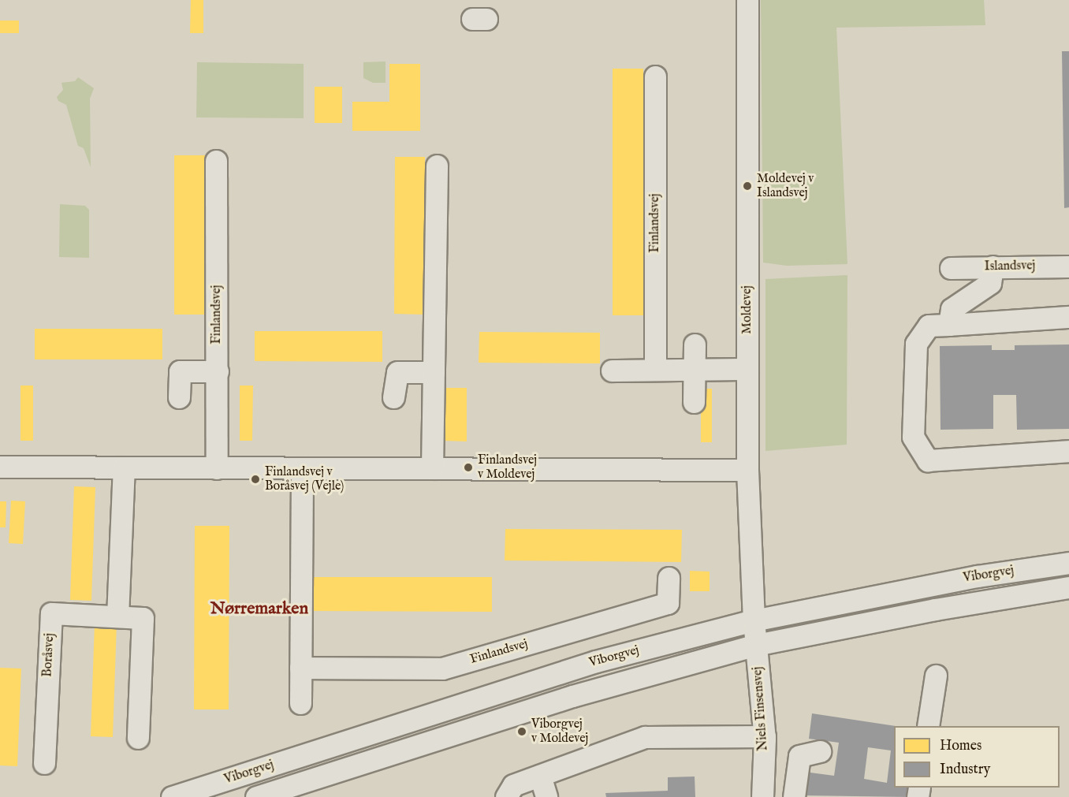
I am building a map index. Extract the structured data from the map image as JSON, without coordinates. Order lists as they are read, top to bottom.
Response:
{
  "streets": {
    "street": [
      "Finlandsvej",
      "Islandsvej",
      "Moldevej",
      "Viborgvej",
      "Boråsvej",
      "Niels Finsensvej"
    ]
  },
  "crossings": [
    ["Moldevej", "Viborgvej"],
    ["Moldevej", "Niels Finsensvej"],
    ["Viborgvej", "Niels Finsensvej"]
  ],
  "districts": ["Nørremarken"],
  "places": [
    "Moldevej v Islandsvej",
    "Finlandsvej v Moldevej",
    "Finlandsvej v Boråsvej (Vejle)",
    "Viborgvej v Moldevej"
  ],
  "legend": ["Homes", "Industry"]
}
